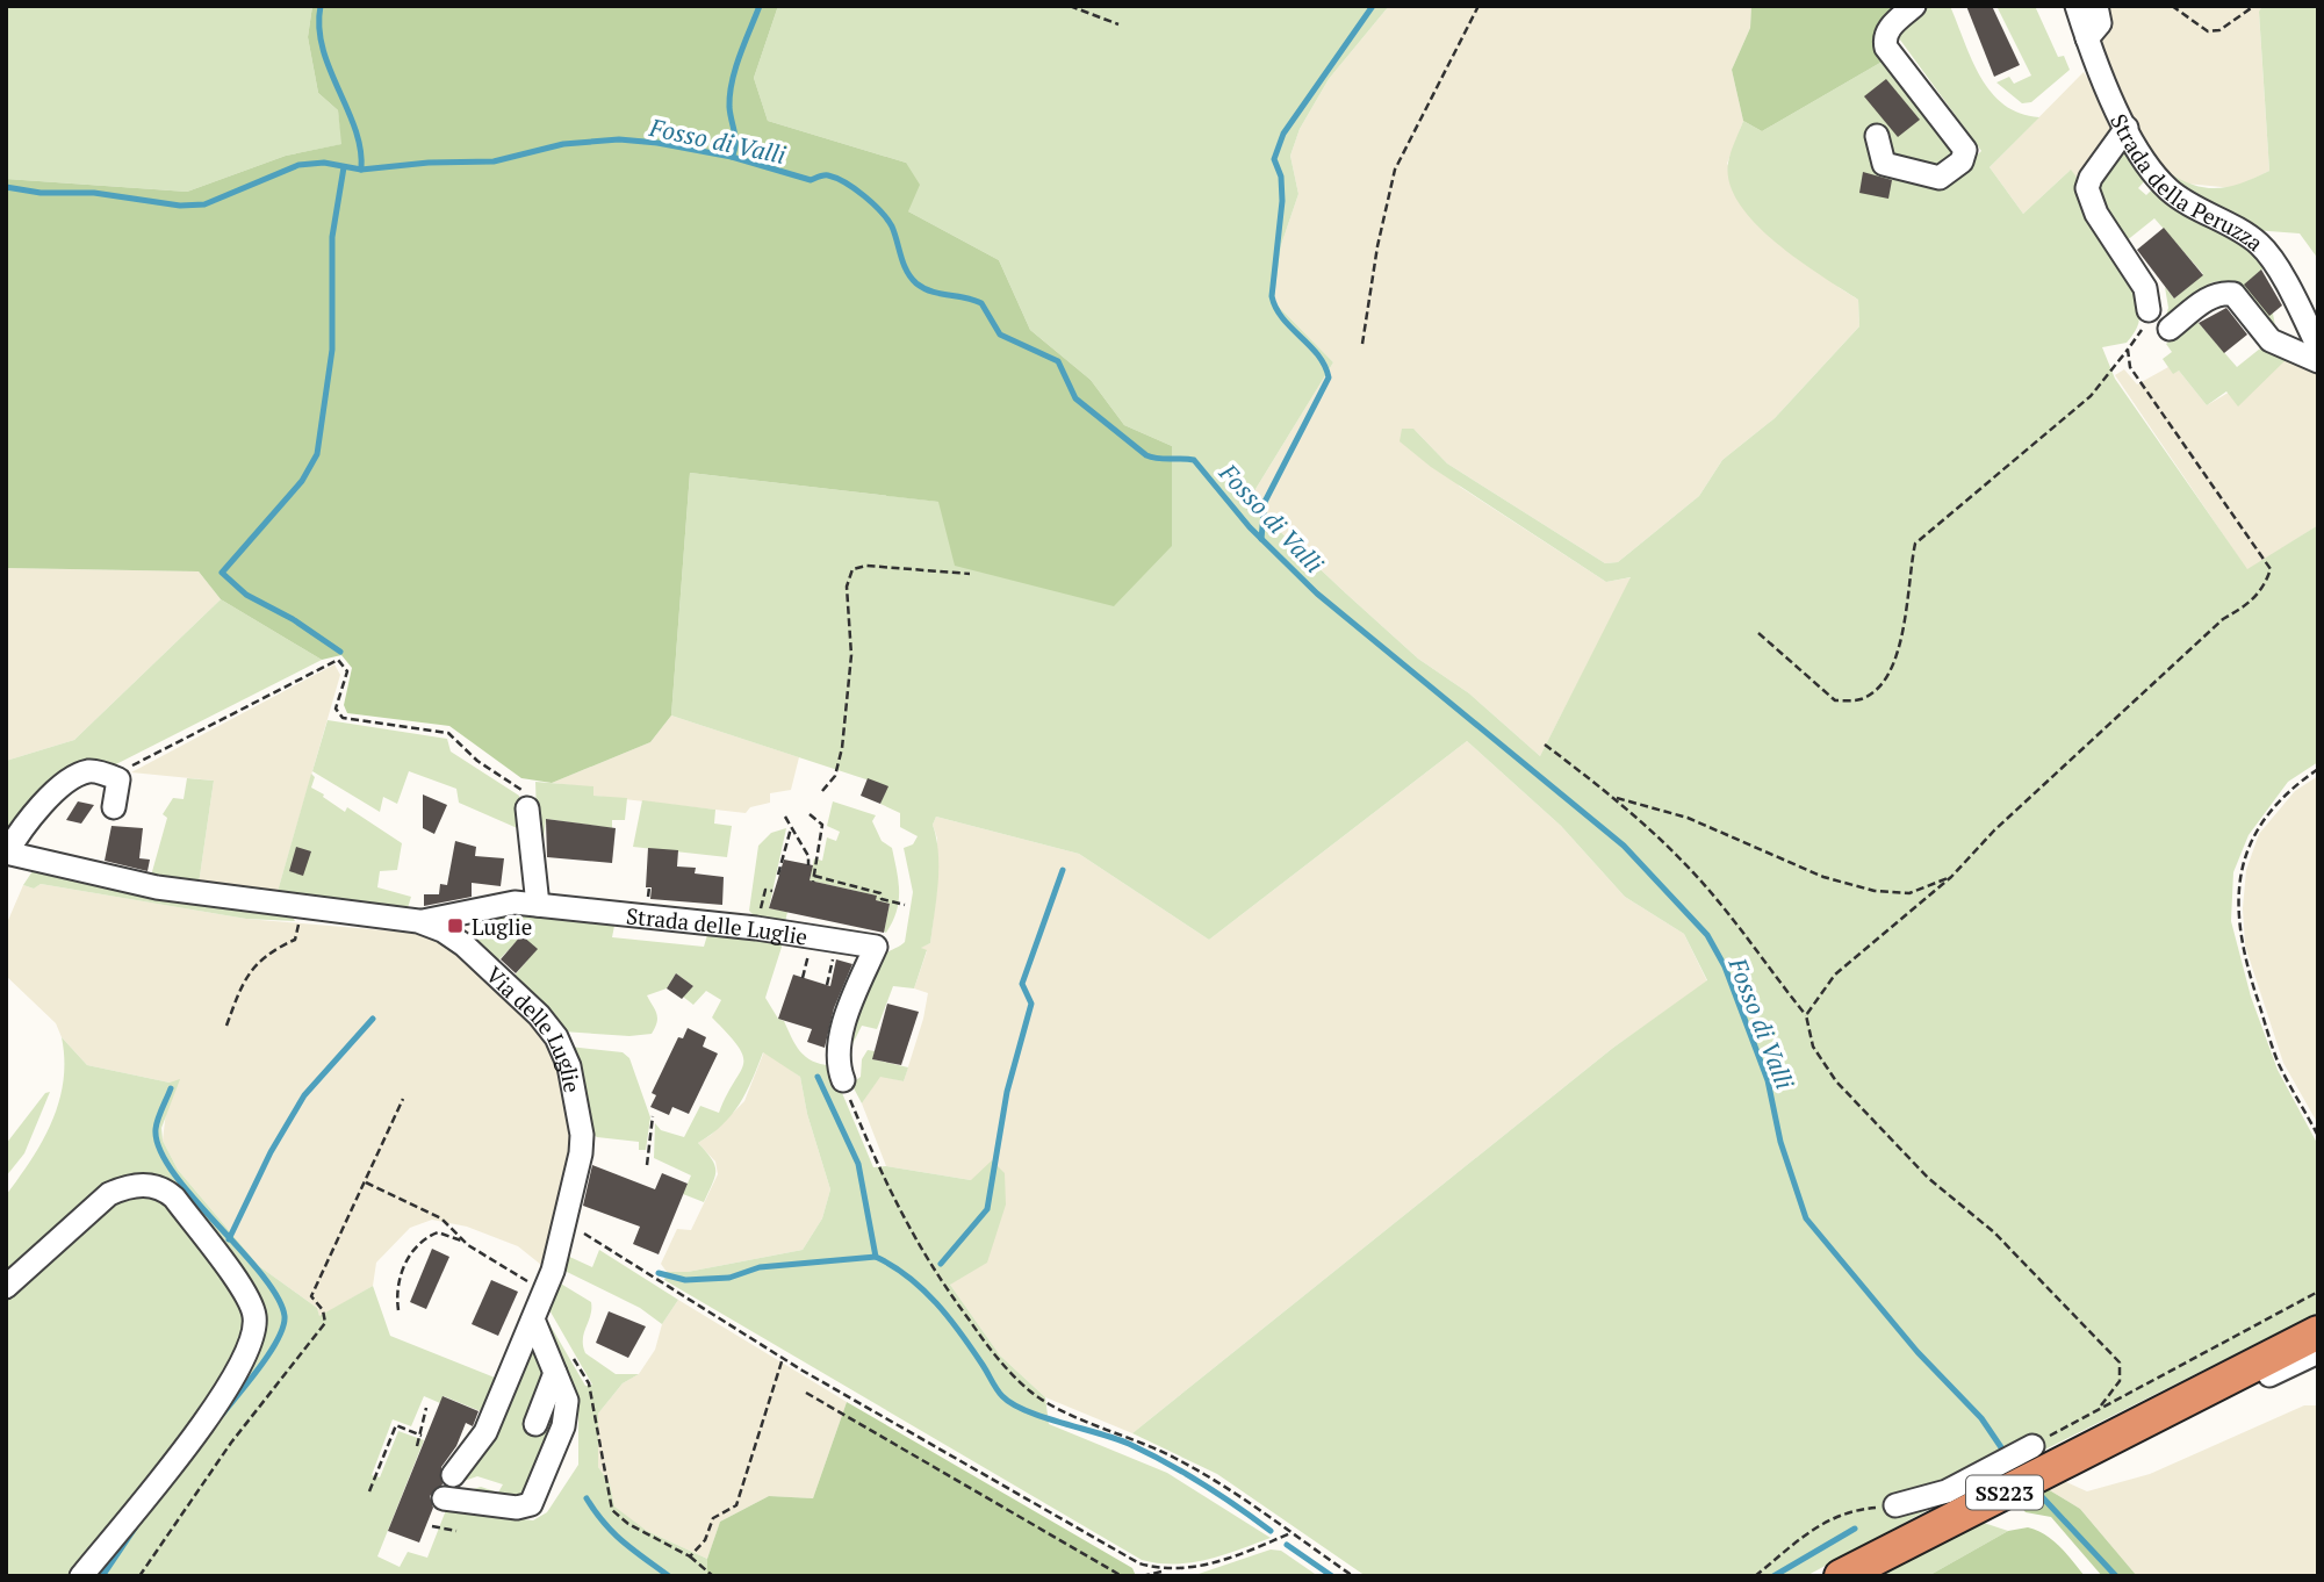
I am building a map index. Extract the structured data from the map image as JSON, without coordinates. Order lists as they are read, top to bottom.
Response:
{
  "streets": {
    "highway": ["SS223"],
    "street": ["Strada della Peruzza", "Strada delle Luglie", "Via delle Luglie"]
  },
  "crossings": [
    ["Strada delle Luglie", "Via delle Luglie"]
  ],
  "water": ["Fosso di Valli"],
  "places": {
    "transit": ["Luglie"]
  }
}
